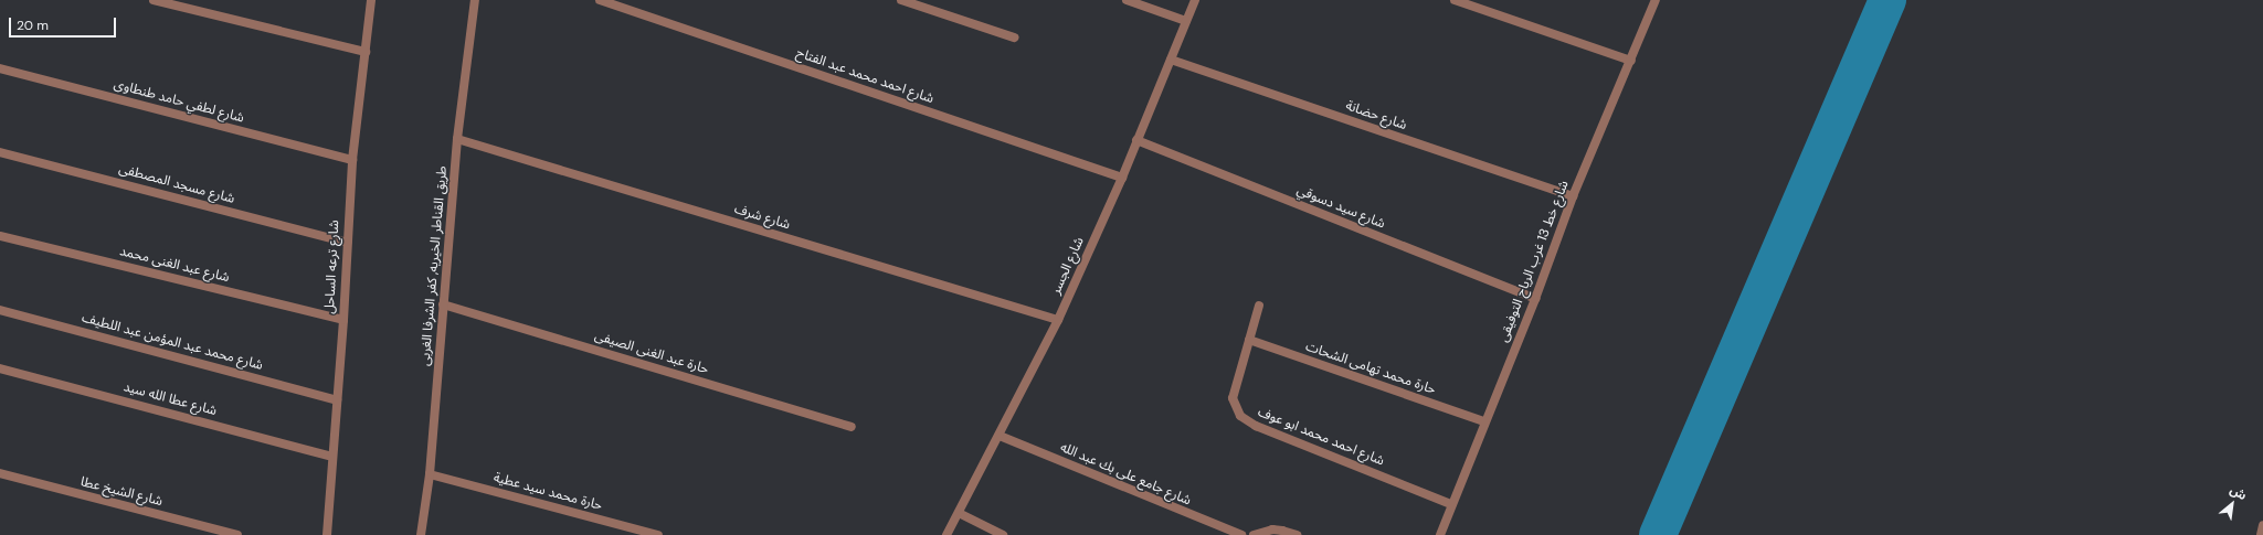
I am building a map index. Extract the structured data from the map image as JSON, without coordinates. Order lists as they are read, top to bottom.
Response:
{
  "streets": {
    "street": [
      "شارع احمد محمد عبد الفتاح",
      "شارع لطفي حامد طنطاوى",
      "شارع حضانة",
      "شارع مسجد المصطفى",
      "شارع سيد دسوقي",
      "شارع شرف",
      "شارع خط 13 غرب الرياح التوفيقى",
      "شارع عبد الغنى محمد",
      "طريق القناطر الخيريه, كفر الشرفا الغربى",
      "شارع الجسر",
      "شارع ترعه الساحل",
      "شارع محمد عبد المؤمن عبد اللطيف",
      "حارة عبد الغنى الصيفى",
      "حارة محمد تهامى الشحات",
      "شارع عطا الله سيد",
      "شارع احمد محمد ابو عوف",
      "شارع جامع على بك عبد الله",
      "شارع الشيخ عطا",
      "حارة محمد سيد عطية"
    ]
  },
  "crossings": [
    ["شارع احمد محمد عبد الفتاح", "شارع الجسر"],
    ["شارع لطفي حامد طنطاوى", "شارع ترعه الساحل"],
    ["شارع حضانة", "شارع خط 13 غرب الرياح التوفيقى"],
    ["شارع حضانة", "شارع الجسر"],
    ["شارع مسجد المصطفى", "شارع ترعه الساحل"],
    ["شارع سيد دسوقي", "شارع خط 13 غرب الرياح التوفيقى"],
    ["شارع سيد دسوقي", "شارع الجسر"],
    ["شارع شرف", "طريق القناطر الخيريه, كفر الشرفا الغربى"],
    ["شارع شرف", "شارع الجسر"],
    ["شارع خط 13 غرب الرياح التوفيقى", "حارة محمد تهامى الشحات"],
    ["شارع خط 13 غرب الرياح التوفيقى", "شارع احمد محمد ابو عوف"],
    ["شارع عبد الغنى محمد", "شارع ترعه الساحل"],
    ["طريق القناطر الخيريه, كفر الشرفا الغربى", "حارة عبد الغنى الصيفى"],
    ["طريق القناطر الخيريه, كفر الشرفا الغربى", "حارة محمد سيد عطية"],
    ["شارع الجسر", "شارع جامع على بك عبد الله"],
    ["شارع ترعه الساحل", "شارع محمد عبد المؤمن عبد اللطيف"],
    ["شارع ترعه الساحل", "شارع عطا الله سيد"],
    ["حارة محمد تهامى الشحات", "شارع احمد محمد ابو عوف"]
  ],
  "scale_bar": "20 m",
  "north": "top right"
}
